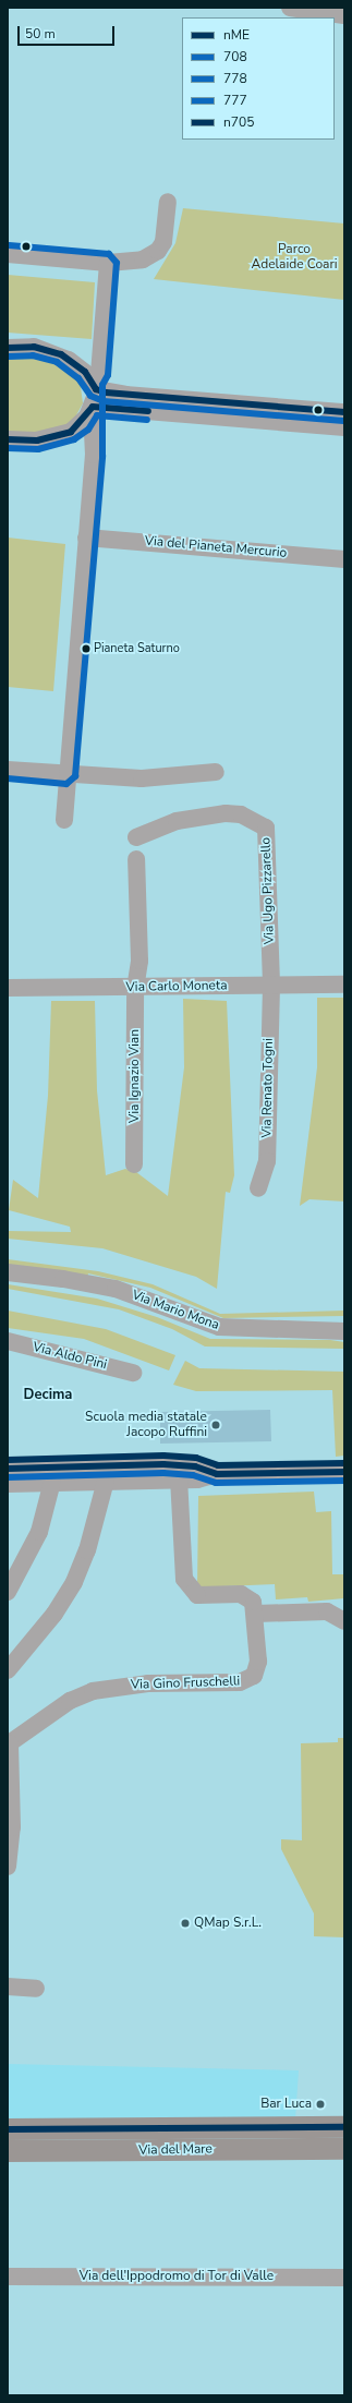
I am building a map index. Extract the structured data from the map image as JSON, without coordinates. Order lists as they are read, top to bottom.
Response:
{
  "streets": {
    "main road": ["Via del Mare"],
    "street": [
      "Via del Pianeta Mercurio",
      "Via Ugo Pizzarello",
      "Via Carlo Moneta",
      "Via Ignazio Vian",
      "Via Renato Togni",
      "Via Mario Mona",
      "Via Aldo Pini",
      "Via Gino Fruschelli",
      "Via dell'Ippodromo di Tor di Valle"
    ]
  },
  "crossings": [
    ["Via Ugo Pizzarello", "Via Carlo Moneta"],
    ["Via Ugo Pizzarello", "Via Renato Togni"],
    ["Via Carlo Moneta", "Via Ignazio Vian"],
    ["Via Carlo Moneta", "Via Renato Togni"]
  ],
  "districts": ["Decima"],
  "parks": ["Parco Adelaide Coari"],
  "places": [
    "Pianeta Saturno",
    "Scuola media statale Jacopo Ruffini",
    "QMap S.r.L.",
    "Bar Luca"
  ],
  "lines": [
    "transit line 778",
    "transit line nME",
    "transit line 708",
    "transit line n705",
    "transit line 777"
  ],
  "legend": [
    "nME",
    "708",
    "778",
    "777",
    "n705"
  ],
  "scale_bar": "50 m"
}
